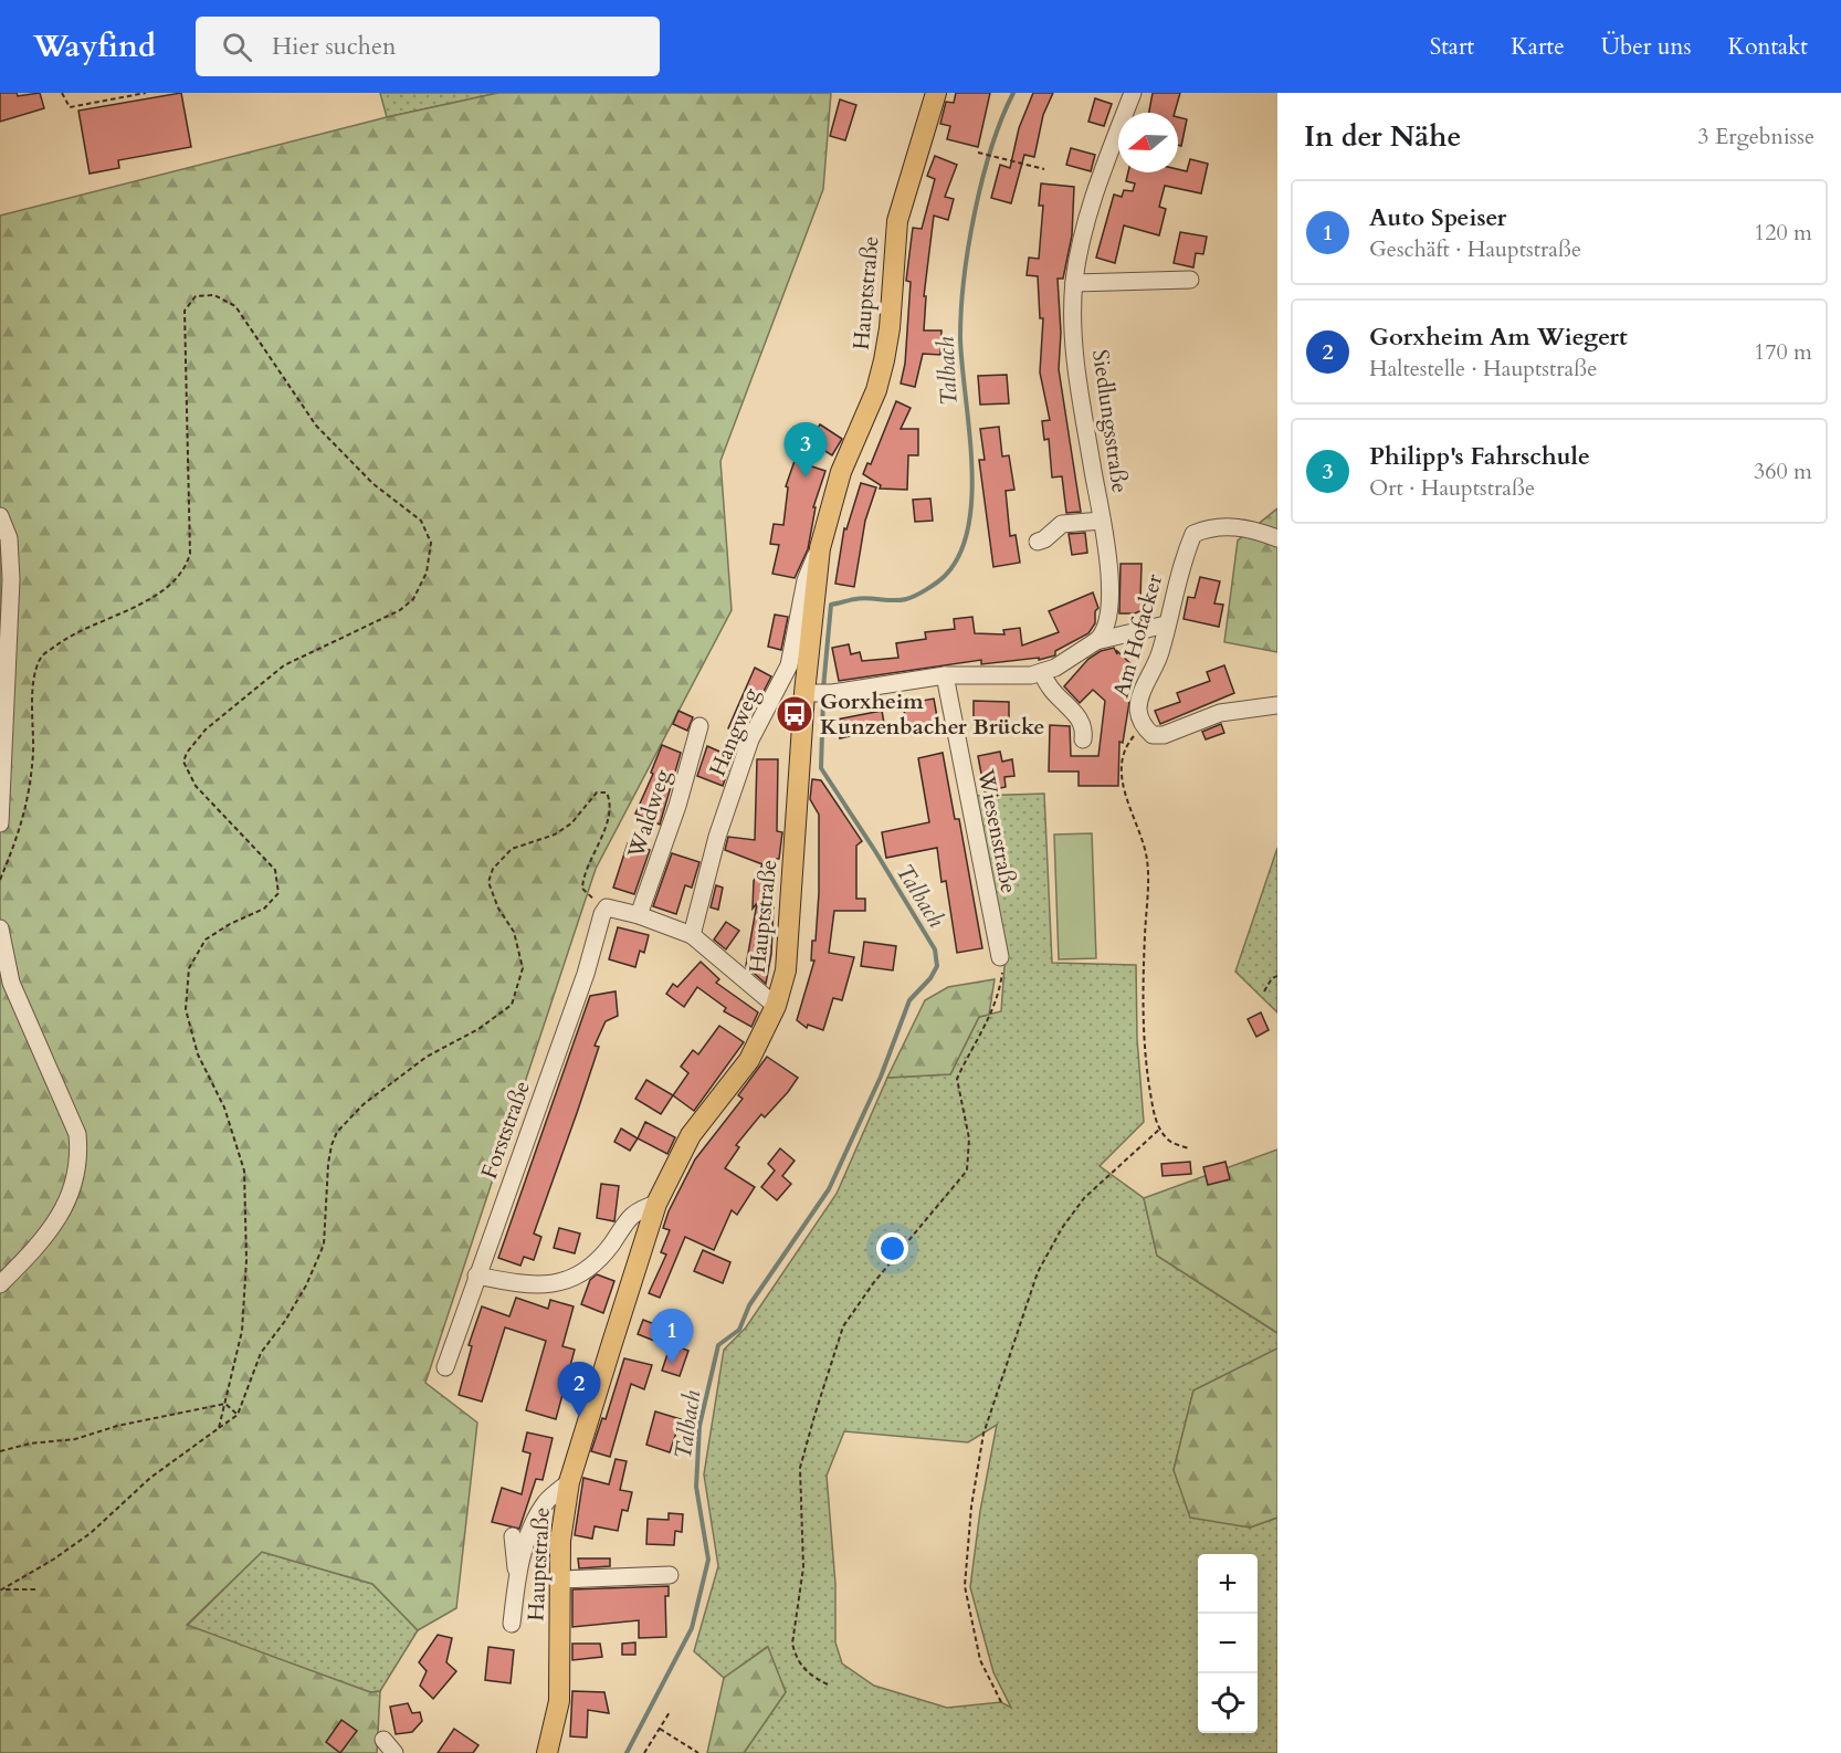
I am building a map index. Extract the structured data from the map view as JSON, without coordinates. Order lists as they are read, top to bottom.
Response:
{
  "streets": {
    "main road": ["Hauptstraße"],
    "street": [
      "Siedlungsstraße",
      "Am Hofacker",
      "Hangweg",
      "Waldweg",
      "Wiesenstraße",
      "Forststraße"
    ]
  },
  "crossings": [
    ["Hauptstraße", "Hangweg"]
  ],
  "water": ["Talbach"],
  "places": {
    "bus stop": ["Gorxheim Kunzenbacher Brücke"]
  },
  "north": "left",
  "page": {
    "header": "Wayfind",
    "search": "Hier suchen",
    "nav": [
      "Start",
      "Karte",
      "Über uns",
      "Kontakt"
    ],
    "heading": ["In der Nähe", "3 Ergebnisse"],
    "list": [
      {
        "mark": "1",
        "name": "Auto Speiser",
        "note": "Geschäft · Hauptstraße",
        "value": "120 m"
      },
      {
        "mark": "2",
        "name": "Gorxheim Am Wiegert",
        "note": "Haltestelle · Hauptstraße",
        "value": "170 m"
      },
      {
        "mark": "3",
        "name": "Philipp's Fahrschule",
        "note": "Ort · Hauptstraße",
        "value": "360 m"
      }
    ],
    "pins": ["3", "1", "2"],
    "map_buttons": ["+", "−"]
  }
}
